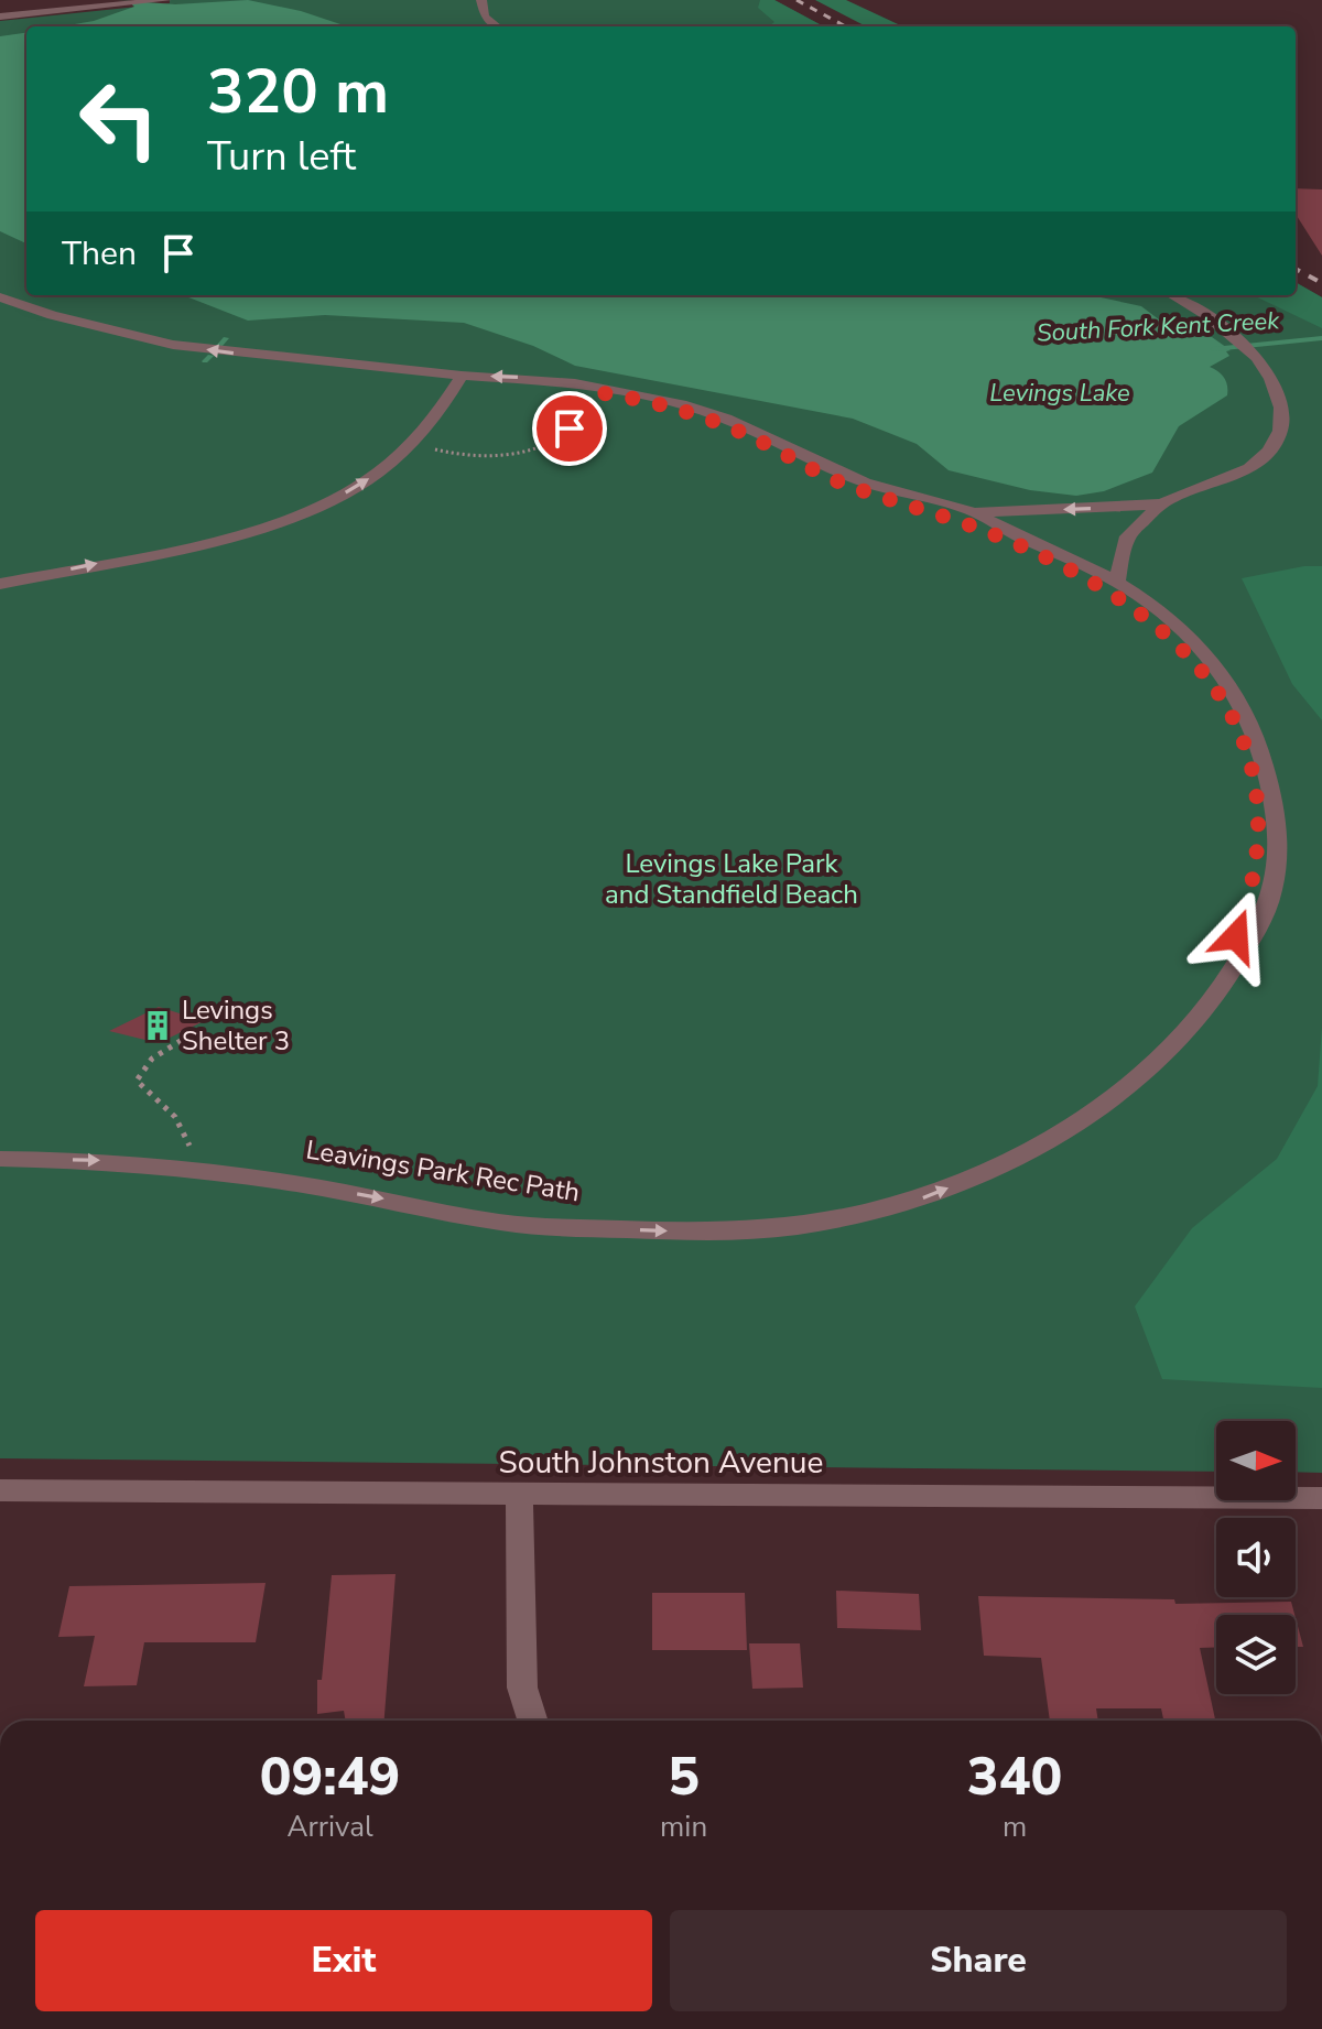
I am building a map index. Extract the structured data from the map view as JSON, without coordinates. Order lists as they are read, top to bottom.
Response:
{
  "streets": {
    "street": ["South Johnston Avenue"]
  },
  "water": ["South Fork Kent Creek", "Levings Lake"],
  "parks": ["Levings Lake Park and Standfield Beach"],
  "places": {
    "building": ["Levings Shelter 3"]
  },
  "north": "right",
  "page": {
    "turn": ["320 m", "Turn left"],
    "then": "Then",
    "eta": [
      "09:49",
      "Arrival",
      "5",
      "min",
      "340",
      "m"
    ],
    "buttons": ["Exit", "Share"]
  }
}
